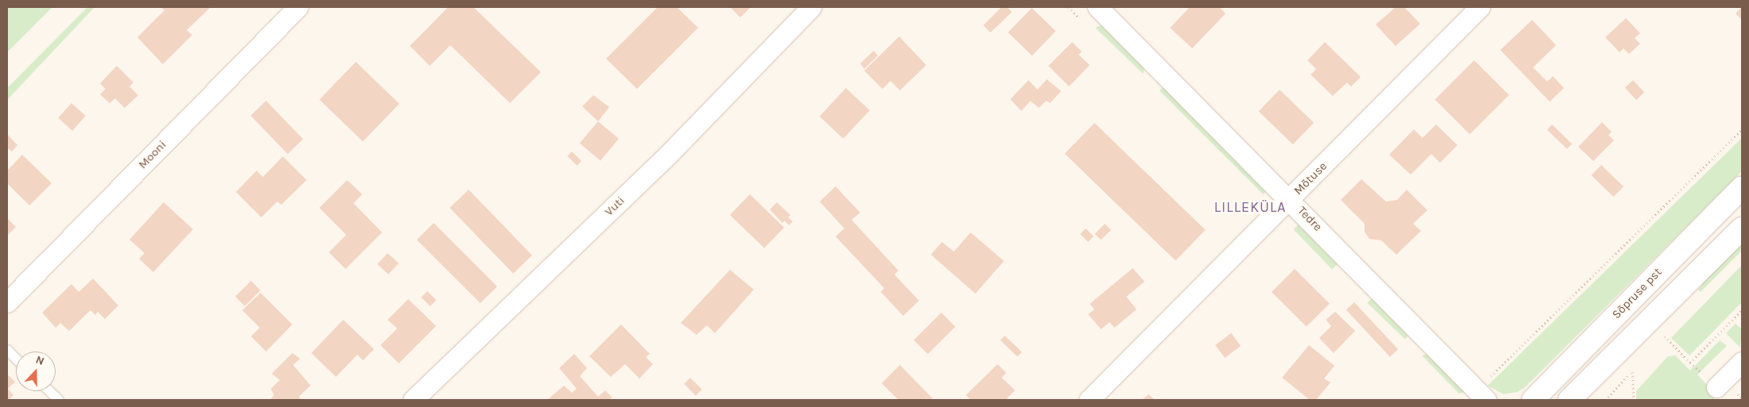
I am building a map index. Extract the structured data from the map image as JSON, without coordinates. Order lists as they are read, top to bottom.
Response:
{
  "streets": {
    "main road": ["Sõpruse pst"],
    "street": [
      "Mooni",
      "Mõtuse",
      "Vuti",
      "Tedre"
    ]
  },
  "crossings": [
    ["Mõtuse", "Tedre"]
  ],
  "districts": ["LILLEKÜLA"],
  "north": "top"
}
